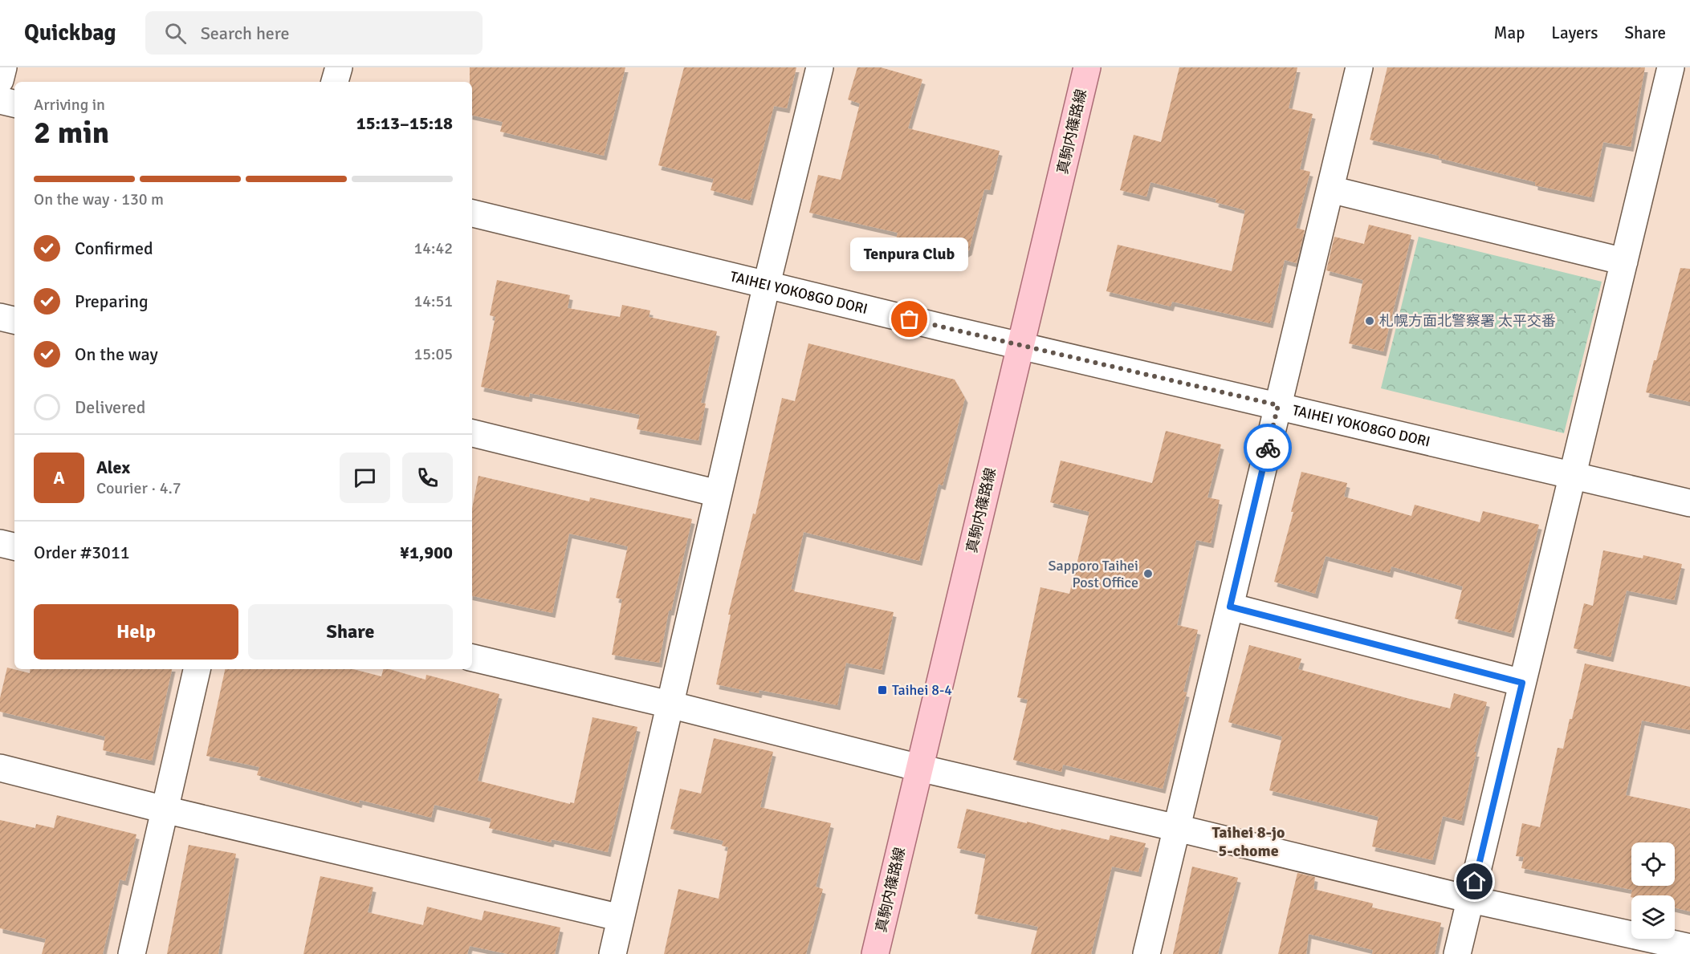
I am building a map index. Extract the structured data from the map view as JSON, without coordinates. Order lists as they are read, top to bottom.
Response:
{
  "streets": {
    "main road": ["真駒内篠路線"],
    "street": ["TAIHEI YOKO8GO DORI"]
  },
  "crossings": [
    ["真駒内篠路線", "TAIHEI YOKO8GO DORI"]
  ],
  "districts": ["Taihei 8-jo 5-chome"],
  "places": {
    "other": ["Tenpura Club", "札幌方面北警察署 太平交番", "Sapporo Taihei Post Office"],
    "transit": ["Taihei 8-4"]
  },
  "page": {
    "header": "Quickbag",
    "search": "Search here",
    "nav": ["Map", "Layers", "Share"],
    "heading": ["2 min", "Arriving in", "15:13–15:18"],
    "panel": [
      "Alex",
      "Courier · 4.7",
      "Order #3011",
      "¥1,900"
    ],
    "bar": "On the way · 130 m",
    "list": [
      ["Confirmed", "14:42"],
      ["Preparing", "14:51"],
      ["On the way", "15:05"],
      "Delivered"
    ],
    "bubble": "Tenpura Club",
    "round": "A",
    "buttons": ["Help", "Share"]
  }
}
